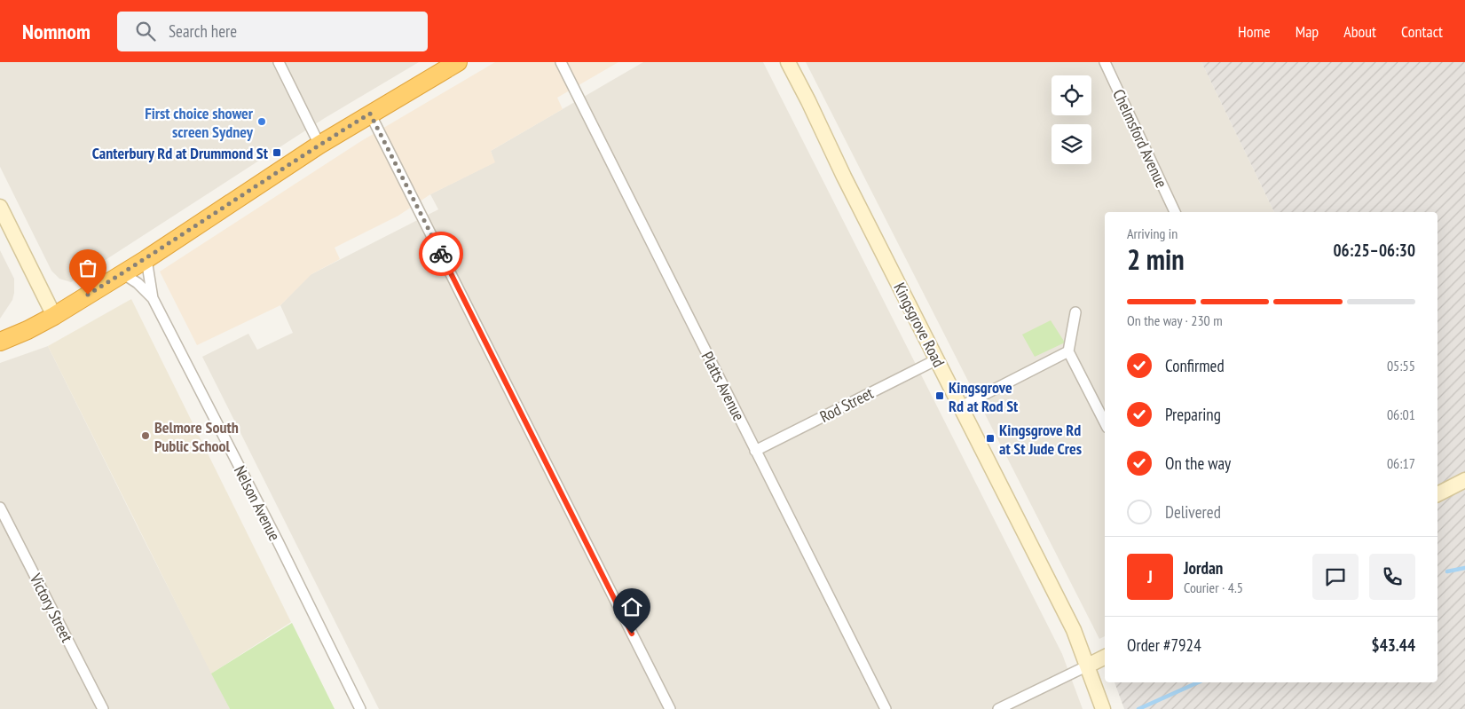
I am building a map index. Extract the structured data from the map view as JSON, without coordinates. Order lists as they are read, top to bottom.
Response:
{
  "streets": {
    "main road": ["Kingsgrove Road"],
    "street": [
      "Chelmsford Avenue",
      "Platts Avenue",
      "Rod Street",
      "Nelson Avenue",
      "Victory Street"
    ]
  },
  "crossings": [
    ["Kingsgrove Road", "Rod Street"],
    ["Platts Avenue", "Rod Street"]
  ],
  "places": {
    "other": ["First choice shower screen Sydney", "Belmore South Public School"],
    "transit": ["Canterbury Rd at Drummond St", "Kingsgrove Rd at Rod St", "Kingsgrove Rd at St Jude Cres"]
  },
  "page": {
    "header": "Nomnom",
    "search": "Search here",
    "nav": [
      "Home",
      "Map",
      "About",
      "Contact"
    ],
    "heading": ["2 min", "Arriving in", "06:25–06:30"],
    "panel": [
      "Jordan",
      "Courier · 4.5",
      "Order #7924",
      "$43.44"
    ],
    "bar": "On the way · 230 m",
    "list": [
      ["Confirmed", "05:55"],
      ["Preparing", "06:01"],
      ["On the way", "06:17"],
      "Delivered"
    ],
    "round": "J"
  }
}
